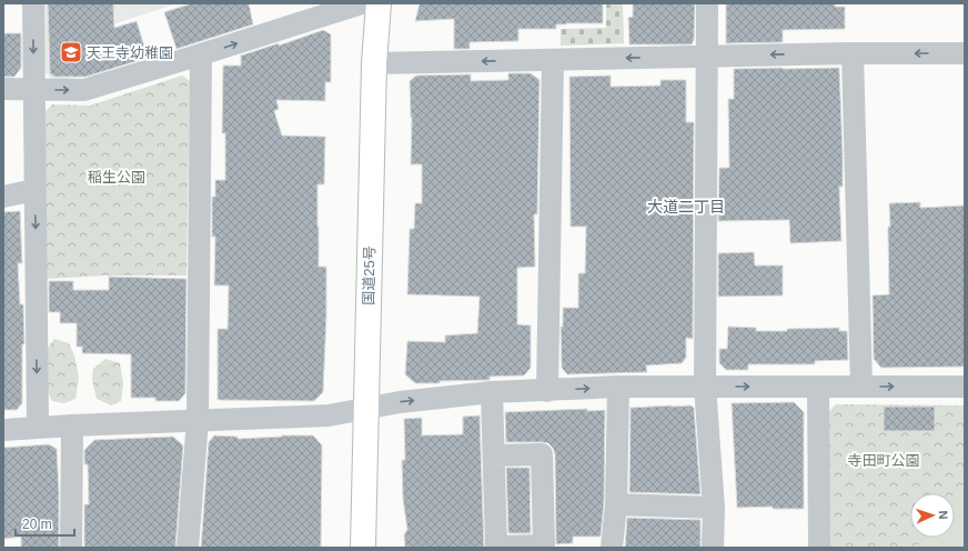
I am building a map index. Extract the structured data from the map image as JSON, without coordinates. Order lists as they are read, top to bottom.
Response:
{
  "streets": {
    "highway": ["国道25号"]
  },
  "districts": ["大道二丁目"],
  "parks": ["稲生公園", "寺田町公園"],
  "places": {
    "school or university": ["天王寺幼稚園"]
  },
  "scale_bar": "20 m",
  "north": "right"
}
